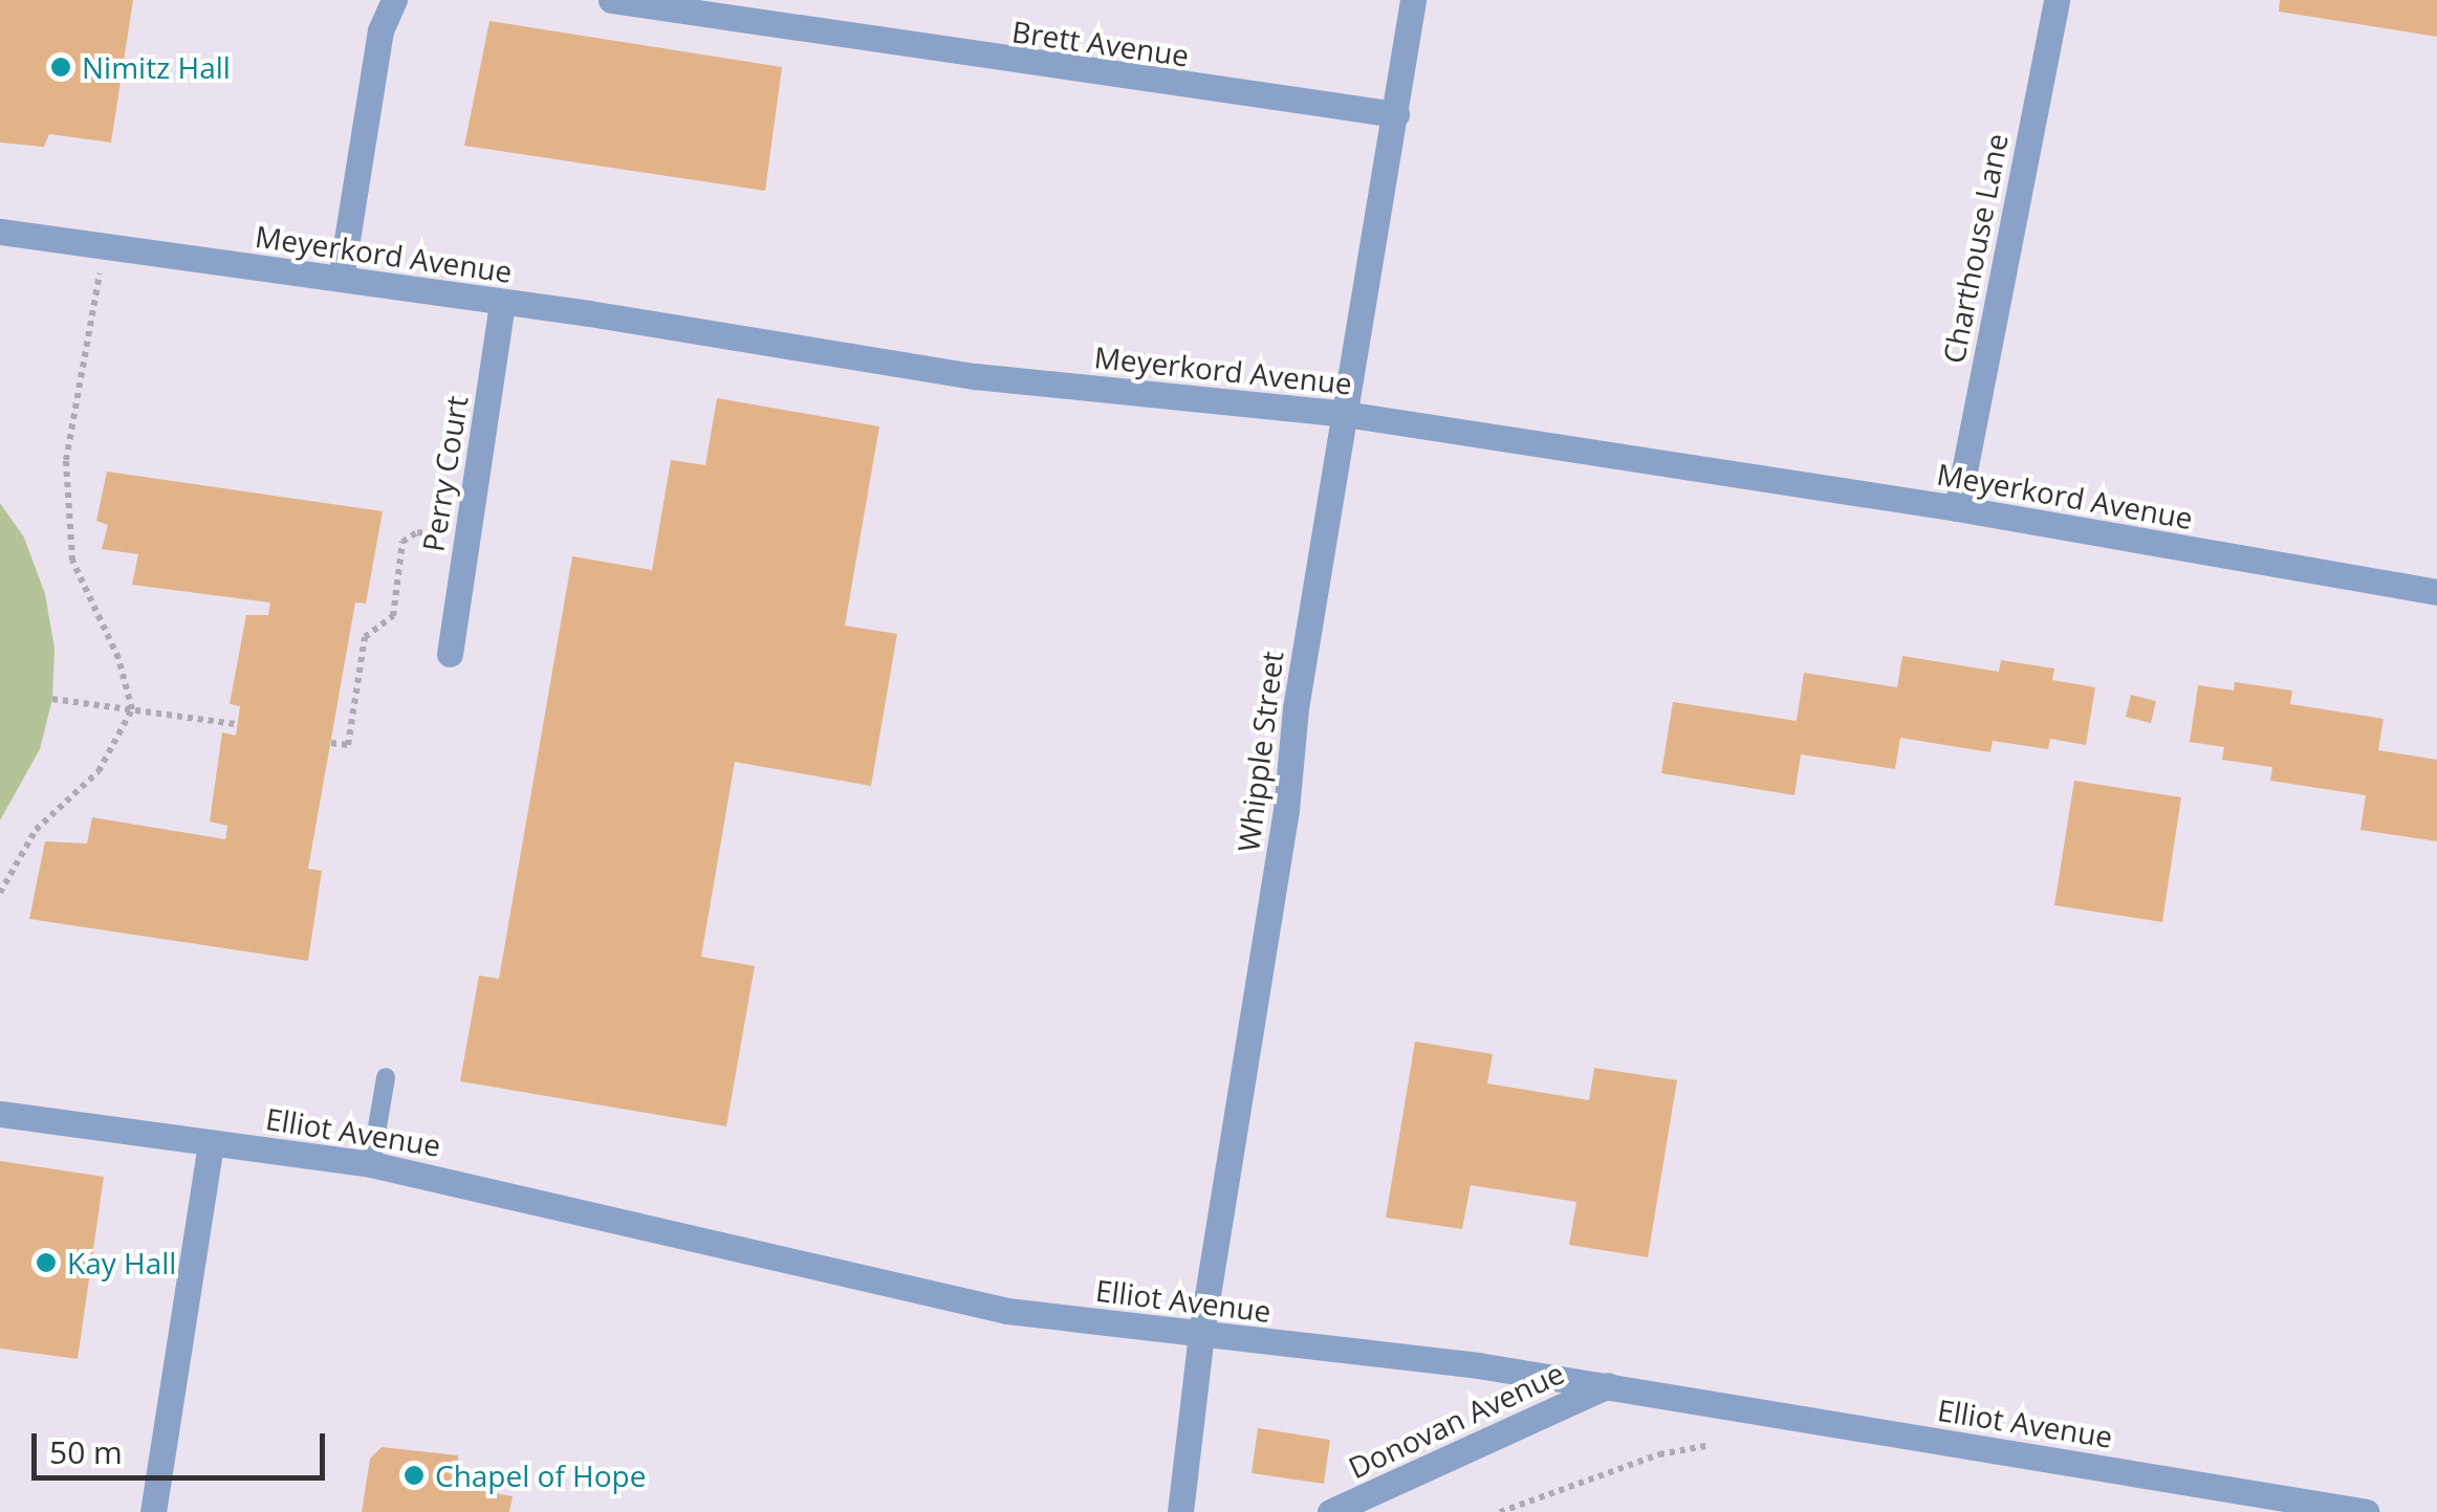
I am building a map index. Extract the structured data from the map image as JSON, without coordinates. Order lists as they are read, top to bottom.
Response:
{
  "streets": {
    "street": [
      "Brett Avenue",
      "Charthouse Lane",
      "Meyerkord Avenue",
      "Perry Court",
      "Whipple Street",
      "Elliot Avenue",
      "Donovan Avenue"
    ]
  },
  "crossings": [
    ["Brett Avenue", "Whipple Street"],
    ["Charthouse Lane", "Meyerkord Avenue"],
    ["Meyerkord Avenue", "Perry Court"],
    ["Meyerkord Avenue", "Whipple Street"],
    ["Whipple Street", "Elliot Avenue"],
    ["Elliot Avenue", "Donovan Avenue"]
  ],
  "places": ["Nimitz Hall", "Kay Hall", "Chapel of Hope"],
  "scale_bar": "50 m"
}
